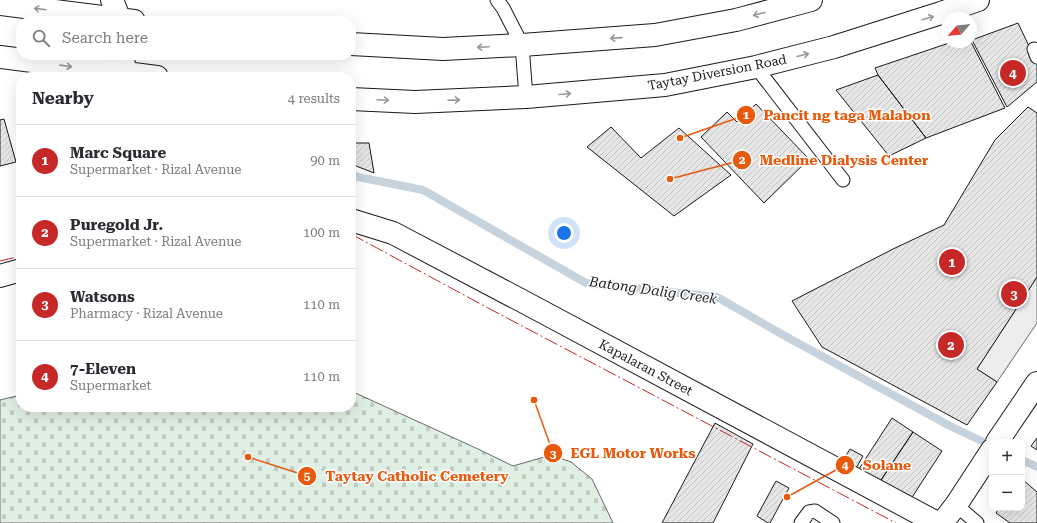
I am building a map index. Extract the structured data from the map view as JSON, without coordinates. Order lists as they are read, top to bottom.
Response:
{
  "streets": {
    "main road": ["Taytay Diversion Road", "Kapalaran Street"]
  },
  "water": ["Batong Dalig Creek"],
  "places": [
    "Pancit ng taga Malabon",
    "Medline Dialysis Center",
    "EGL Motor Works",
    "Taytay Catholic Cemetery",
    "Solane"
  ],
  "north": "bottom left",
  "page": {
    "search": "Search here",
    "pins": [
      "4",
      "1",
      "3",
      "2"
    ],
    "heading": ["Nearby", "4 results"],
    "list": [
      {
        "mark": "1",
        "name": "Marc Square",
        "note": "Supermarket · Rizal Avenue",
        "value": "90 m"
      },
      {
        "mark": "2",
        "name": "Puregold Jr.",
        "note": "Supermarket · Rizal Avenue",
        "value": "100 m"
      },
      {
        "mark": "3",
        "name": "Watsons",
        "note": "Pharmacy · Rizal Avenue",
        "value": "110 m"
      },
      {
        "mark": "4",
        "name": "7-Eleven",
        "note": "Supermarket",
        "value": "110 m"
      }
    ],
    "map_buttons": ["+", "−"]
  }
}
